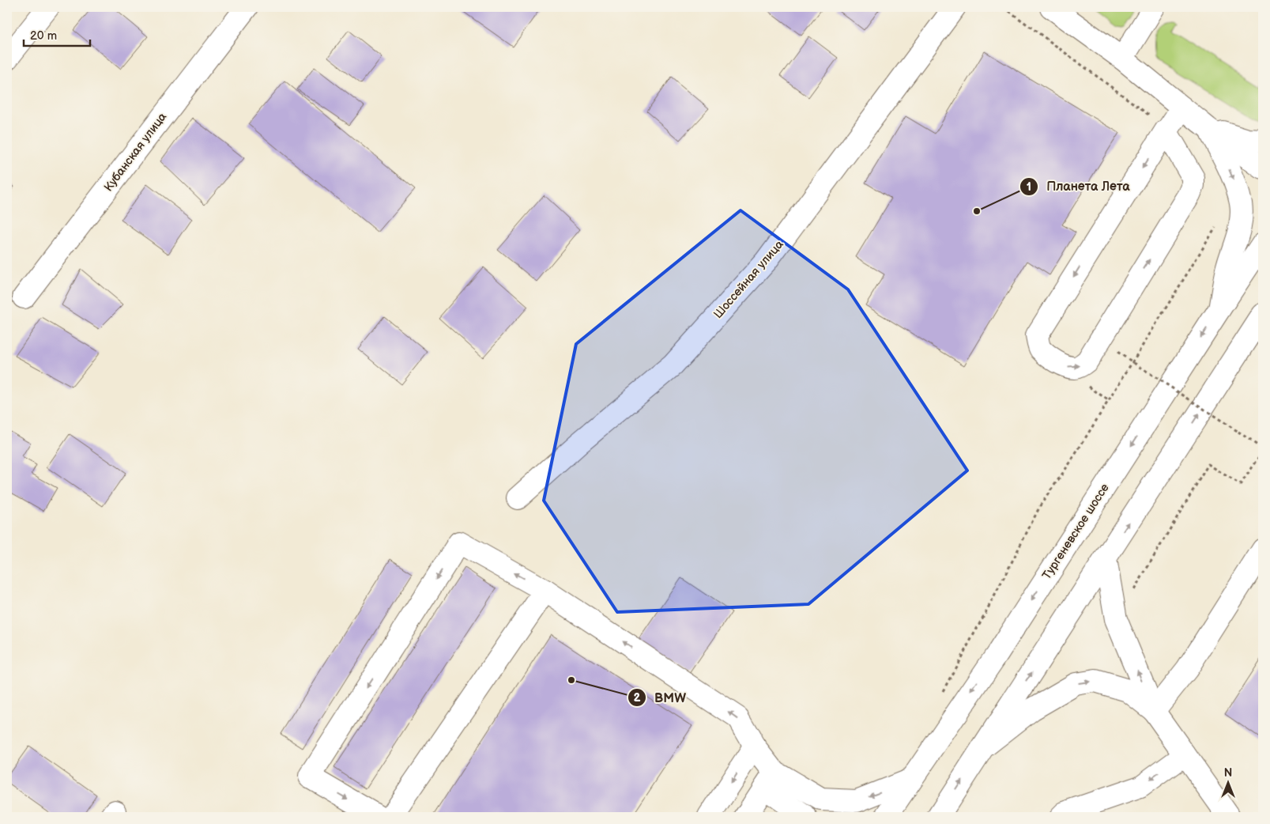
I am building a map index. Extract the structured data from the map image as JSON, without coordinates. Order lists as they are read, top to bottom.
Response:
{
  "streets": {
    "main road": ["Кубанская улица", "Шоссейная улица", "Тургеневское шоссе"]
  },
  "places": ["Планета Лета", "BMW"],
  "scale_bar": "20 m",
  "north": "top"
}
